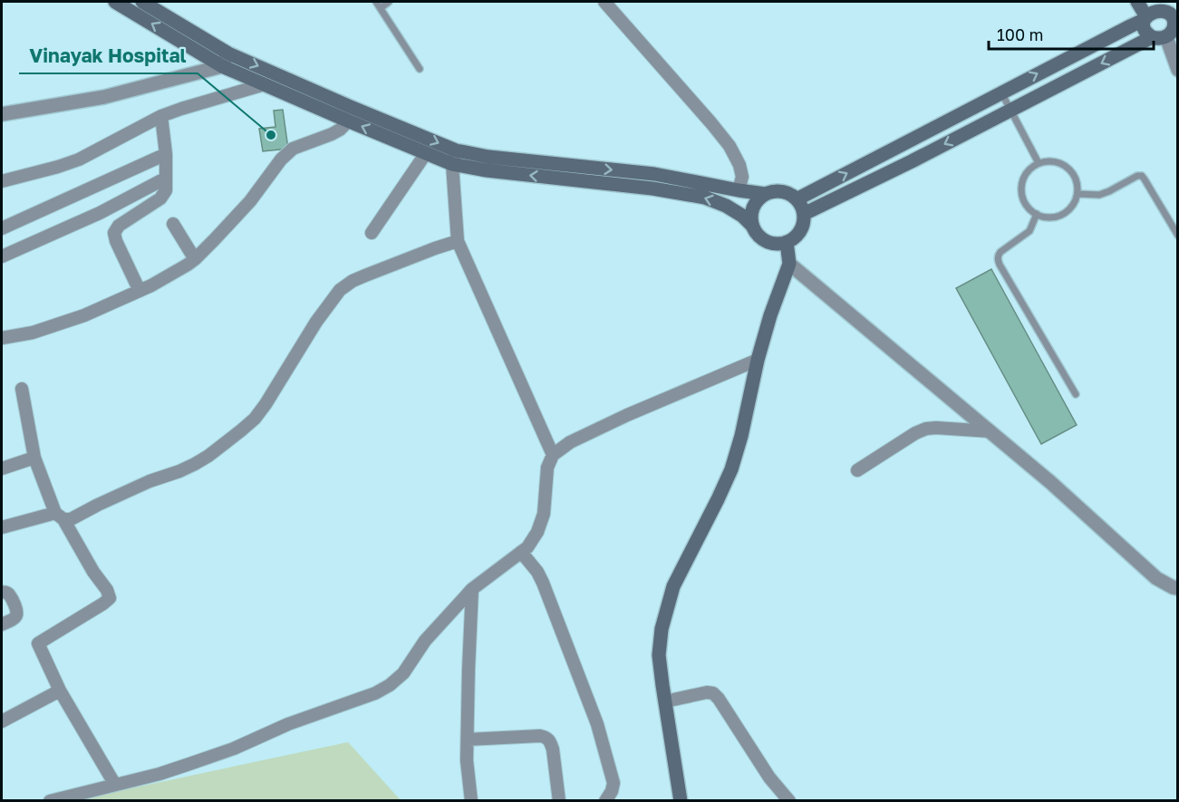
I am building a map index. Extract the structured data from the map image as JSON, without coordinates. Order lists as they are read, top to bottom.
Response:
{
  "places": ["Vinayak Hospital"],
  "scale_bar": "100 m"
}
